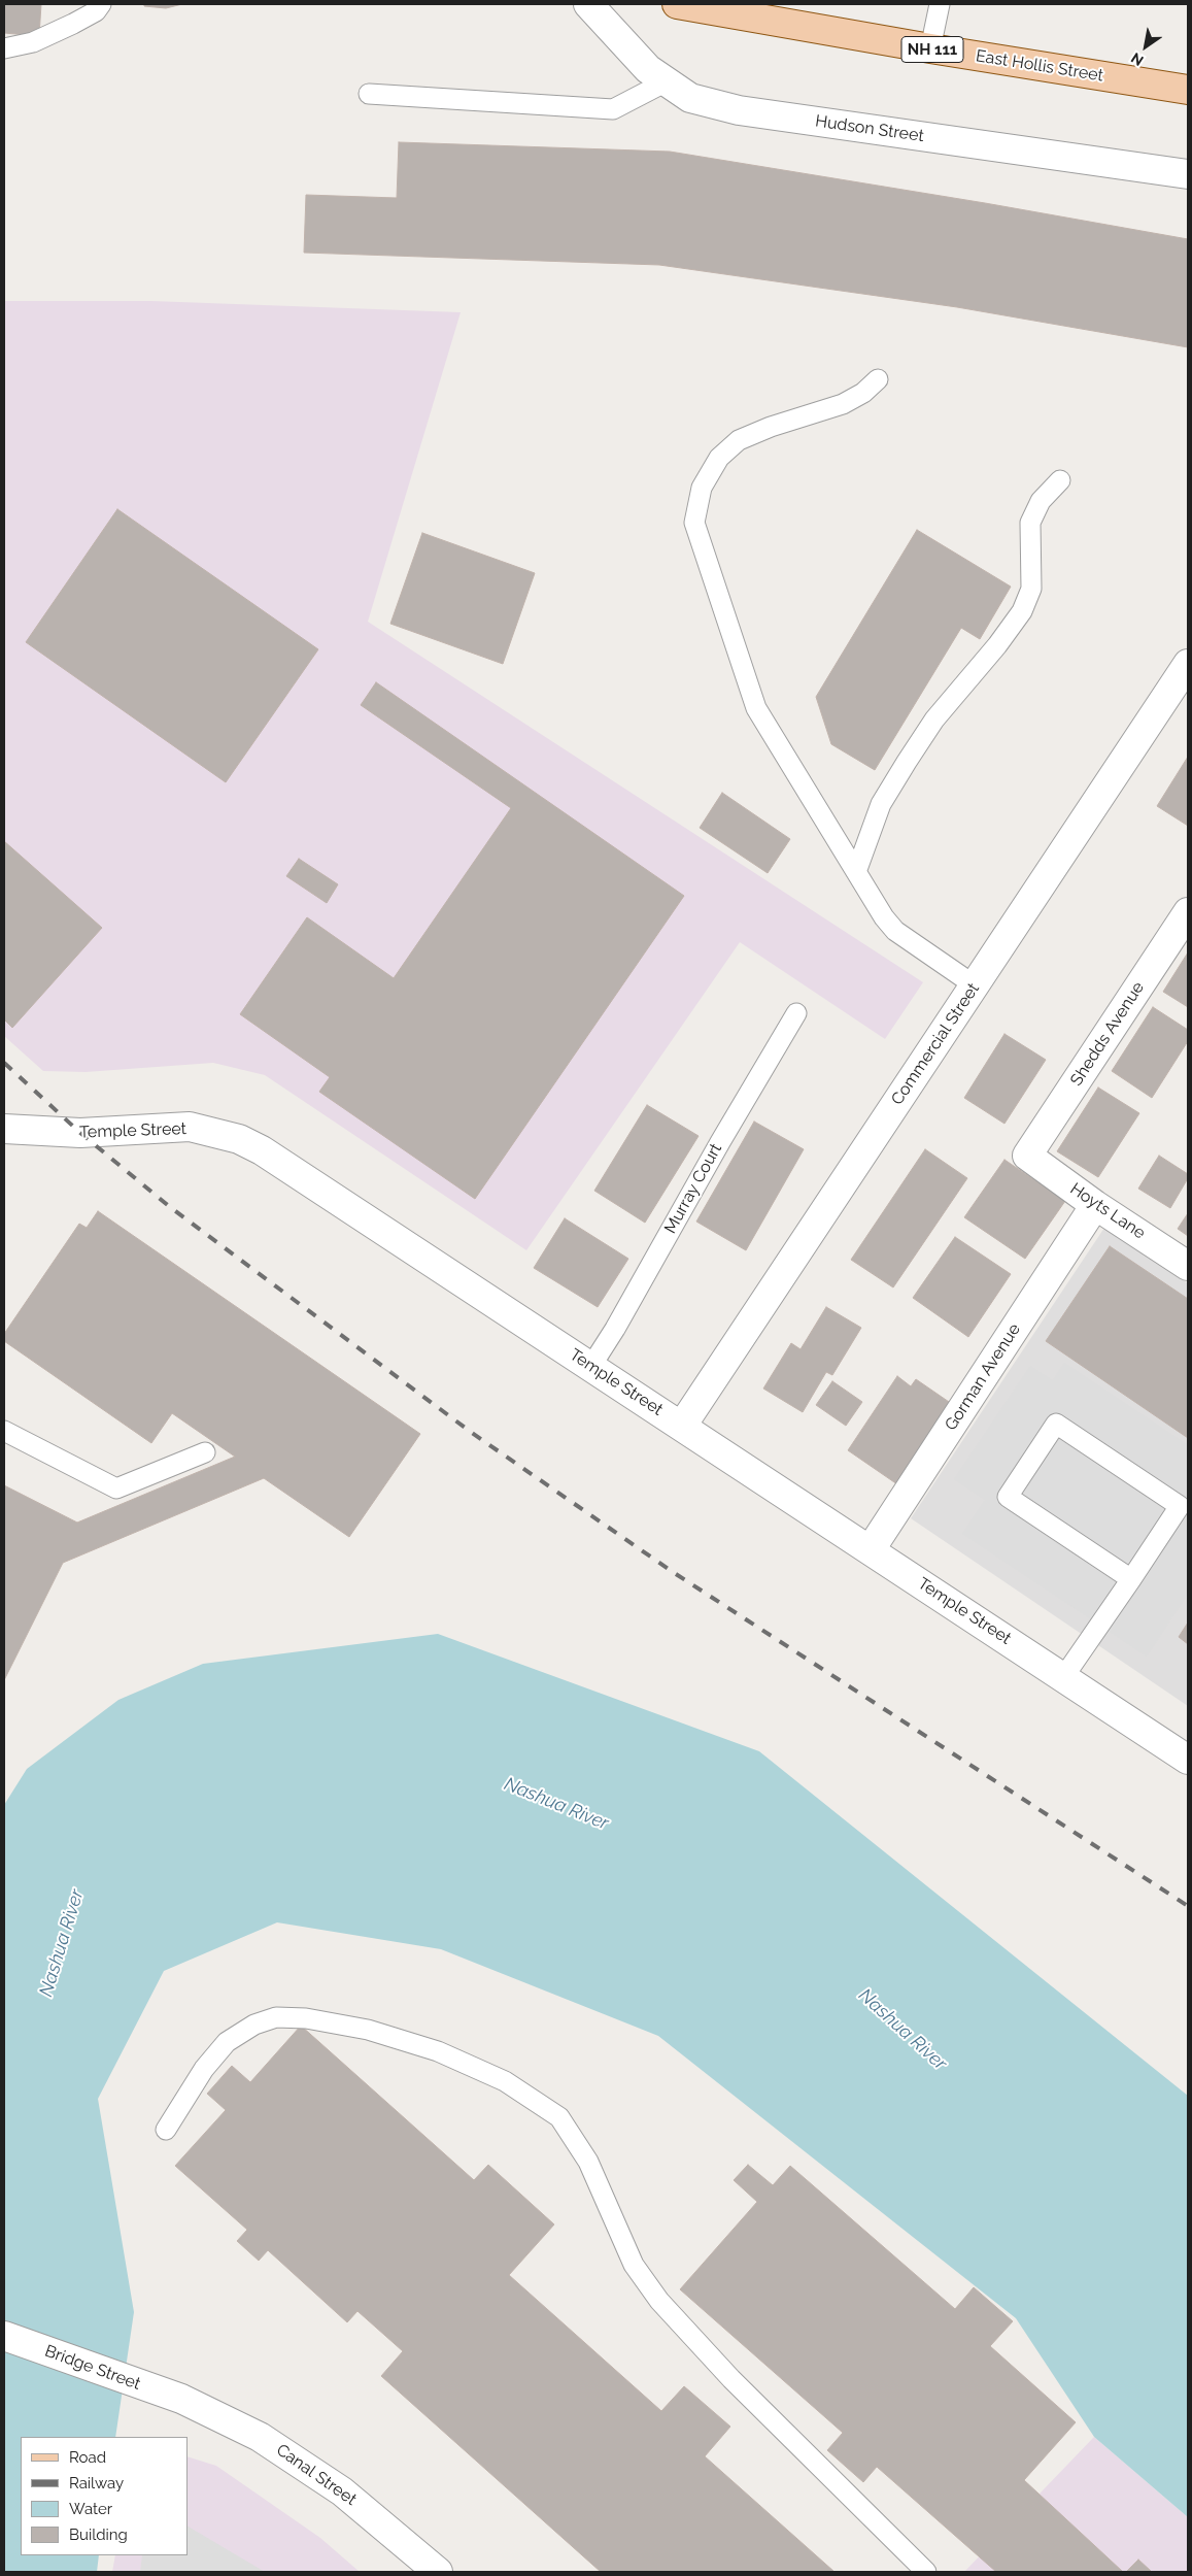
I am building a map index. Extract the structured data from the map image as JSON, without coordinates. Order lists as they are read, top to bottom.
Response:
{
  "streets": {
    "main road": ["NH 111", "East Hollis Street"],
    "street": [
      "Hudson Street",
      "Shedds Avenue",
      "Commercial Street",
      "Temple Street",
      "Hoyts Lane",
      "Gorman Avenue",
      "Bridge Street",
      "Canal Street"
    ],
    "lane": ["Murray Court"]
  },
  "crossings": [
    ["Shedds Avenue", "Hoyts Lane"],
    ["Commercial Street", "Temple Street"],
    ["Temple Street", "Murray Court"],
    ["Temple Street", "Gorman Avenue"],
    ["Hoyts Lane", "Gorman Avenue"],
    ["Bridge Street", "Canal Street"]
  ],
  "water": ["Nashua River"],
  "legend": [
    "Road",
    "Railway",
    "Water",
    "Building"
  ],
  "north": "bottom left"
}
